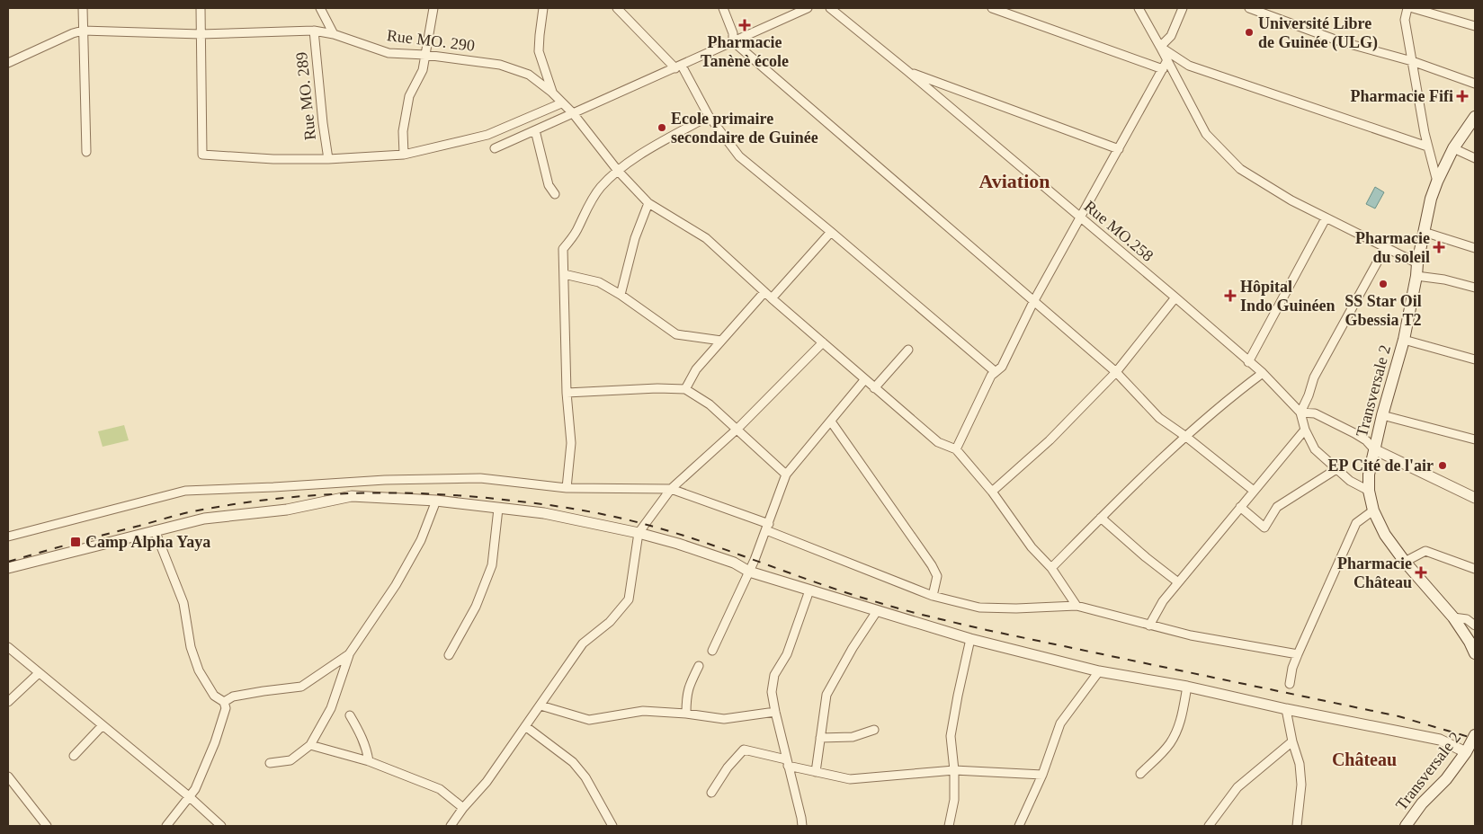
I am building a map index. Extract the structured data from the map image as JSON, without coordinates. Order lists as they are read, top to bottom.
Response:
{
  "streets": {
    "main road": ["Transversale 2"],
    "street": ["Rue MO. 290", "Rue MO. 289", "Rue MO.258"]
  },
  "crossings": [
    ["Rue MO. 290", "Rue MO. 289"]
  ],
  "districts": ["Aviation", "Château"],
  "places": {
    "health": [
      "Pharmacie Tanènè école",
      "Pharmacie Fifi",
      "Pharmacie du soleil",
      "Hôpital Indo Guinéen",
      "Pharmacie Château"
    ],
    "other": [
      "Université Libre de Guinée (ULG)",
      "Ecole primaire secondaire de Guinée",
      "SS Star Oil Gbessia T2",
      "EP Cité de l'air"
    ],
    "transit": ["Camp Alpha Yaya"]
  }
}
